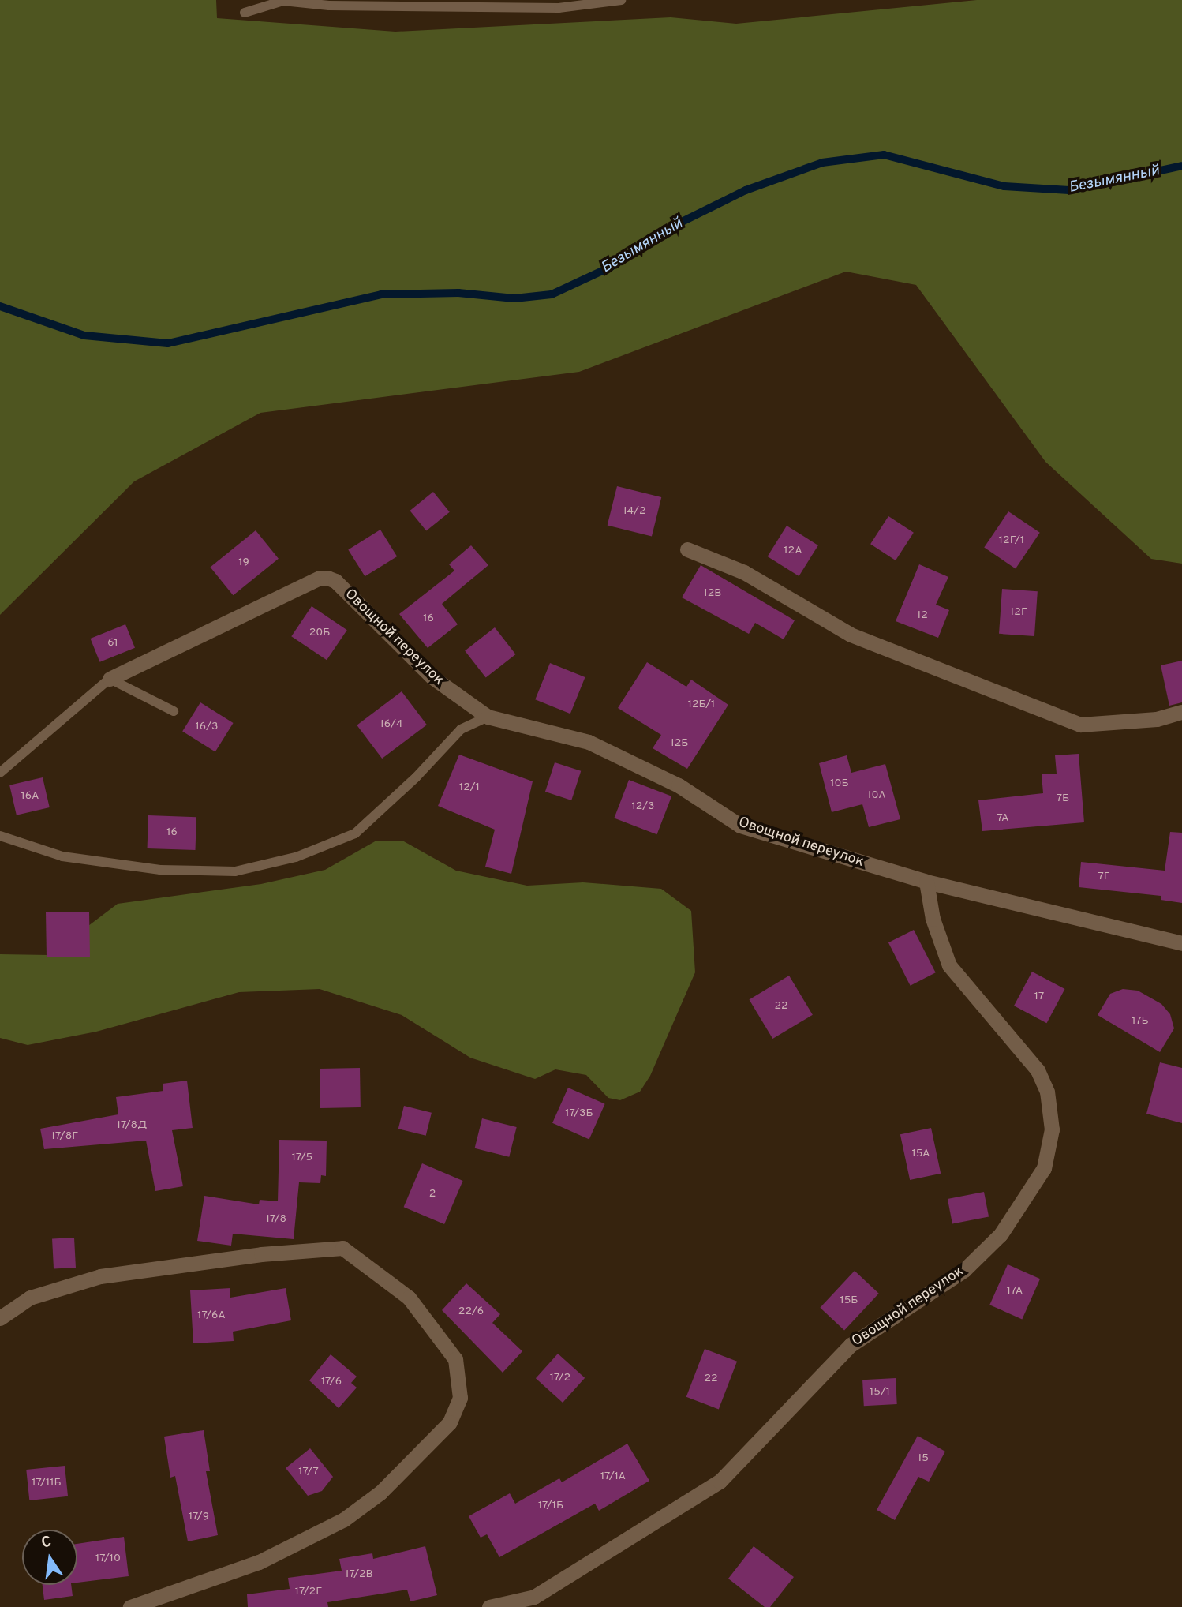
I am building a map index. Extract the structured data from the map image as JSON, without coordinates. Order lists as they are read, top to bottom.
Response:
{
  "streets": {
    "street": ["Овощной переулок"]
  },
  "water": ["Безымянный"],
  "house_numbers": [
    "14/2",
    "12Г/1",
    "12А",
    "19",
    "12В",
    "12Г",
    "12",
    "16",
    "20Б",
    "61",
    "12Б/1",
    "16/4",
    "16/3",
    "12Б",
    "10Б",
    "12/1",
    "10А",
    "16А",
    "7Б",
    "12/3",
    "7А",
    "16",
    "7Г",
    "17",
    "22",
    "17Б",
    "17/3Б",
    "17/8Д",
    "17/8Г",
    "15А",
    "17/5",
    "2",
    "17/8",
    "17А",
    "15Б",
    "22/6",
    "17/6А",
    "17/2",
    "22",
    "17/6",
    "15/1",
    "15",
    "17/7",
    "17/1А",
    "17/11Б",
    "17/1Б",
    "17/9",
    "17/10",
    "17/2В",
    "17/2Г"
  ],
  "north": "top"
}
